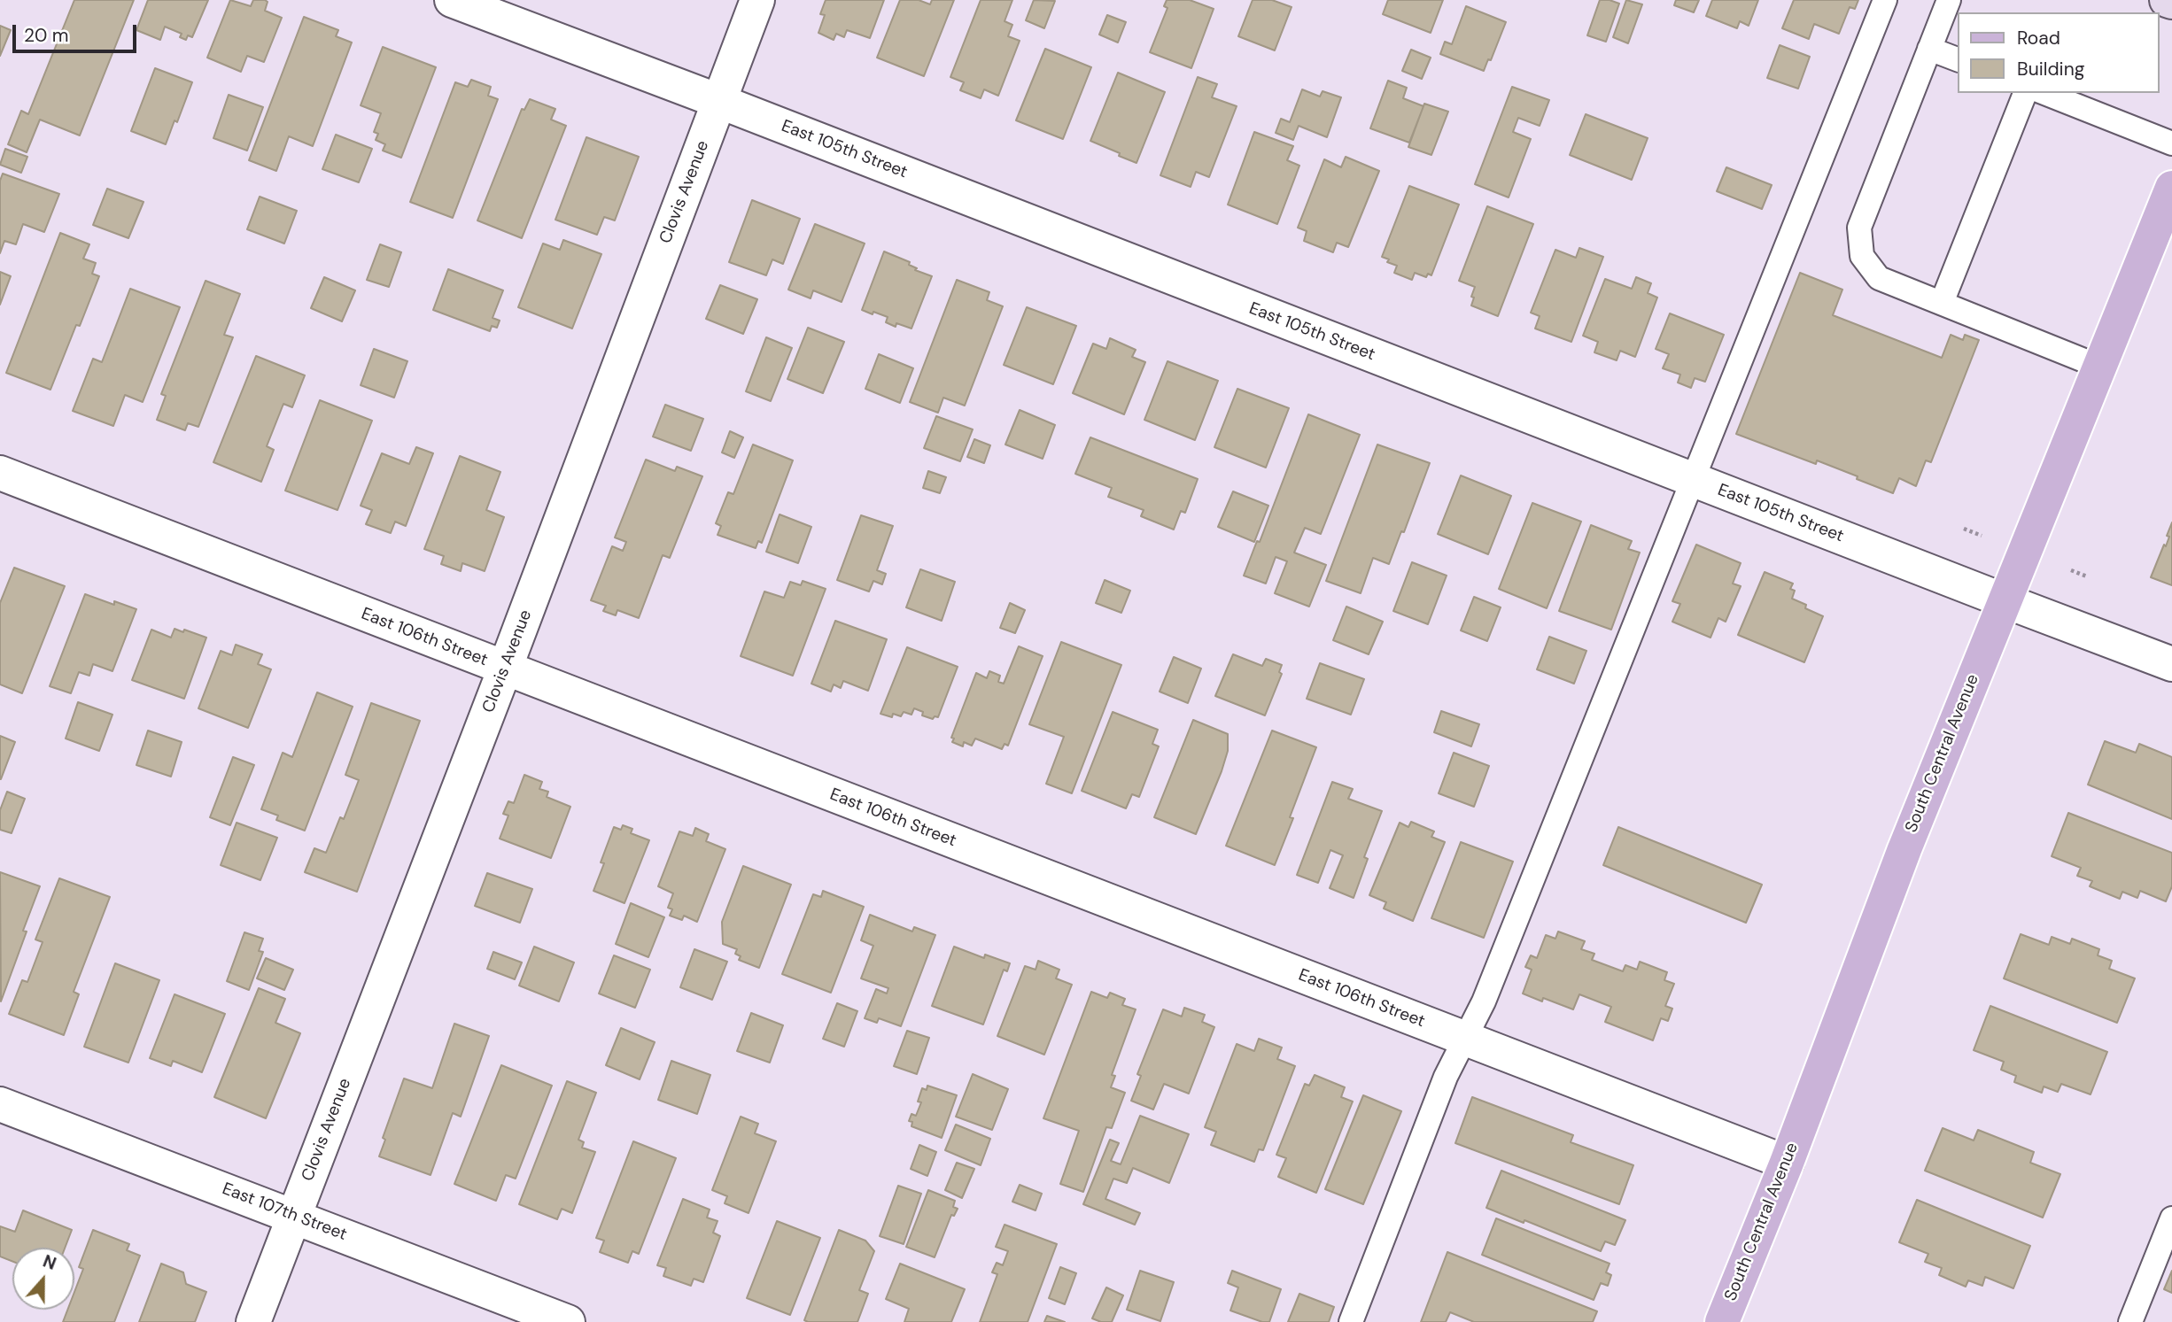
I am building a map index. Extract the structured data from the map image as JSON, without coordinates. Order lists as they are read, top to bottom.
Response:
{
  "streets": {
    "main road": ["South Central Avenue"],
    "street": [
      "East 105th Street",
      "Clovis Avenue",
      "East 106th Street",
      "East 107th Street"
    ]
  },
  "crossings": [
    ["East 105th Street", "Clovis Avenue"],
    ["East 105th Street", "South Central Avenue"],
    ["Clovis Avenue", "East 106th Street"],
    ["Clovis Avenue", "East 107th Street"],
    ["East 106th Street", "South Central Avenue"]
  ],
  "legend": ["Road", "Building"],
  "scale_bar": "20 m",
  "north": "top"
}
